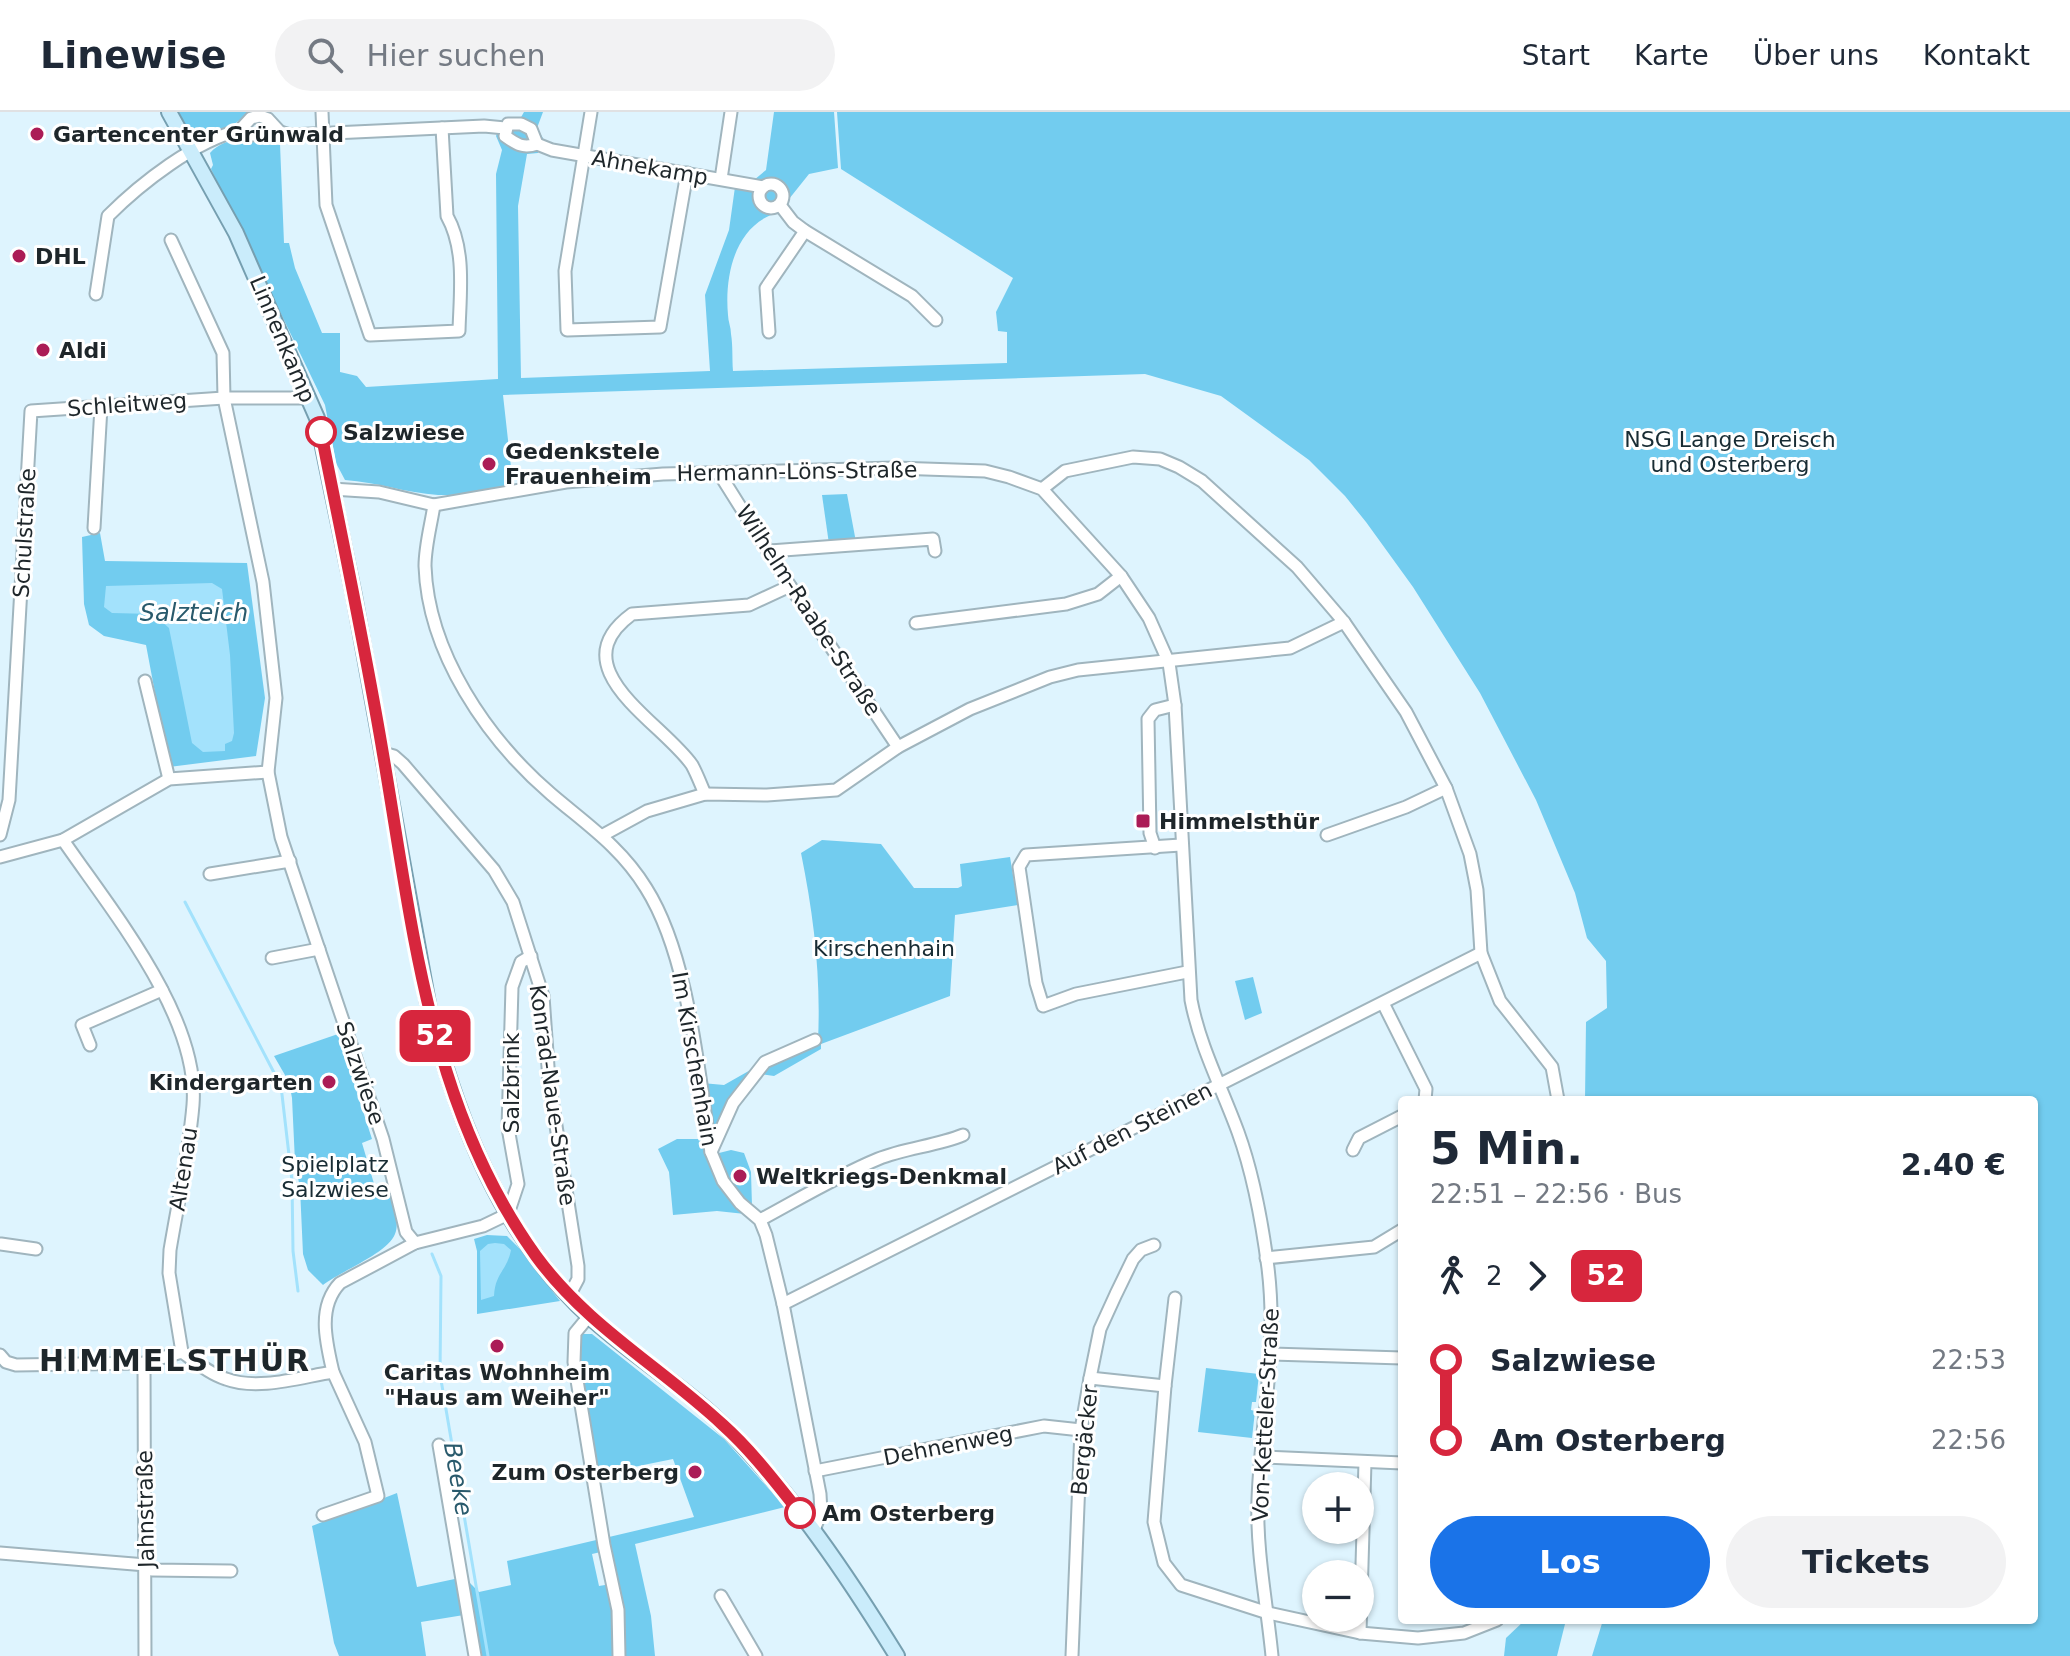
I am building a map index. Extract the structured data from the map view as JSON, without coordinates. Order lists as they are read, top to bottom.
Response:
{
  "streets": {
    "main road": ["Linnenkamp"],
    "street": [
      "Ahnekamp",
      "Schleitweg",
      "Hermann-Löns-Straße",
      "Schulstraße",
      "Wilhelm-Raabe-Straße",
      "Im Kirschenhain",
      "Salzwiese",
      "Salzbrink",
      "Konrad-Naue-Straße",
      "Auf den Steinen",
      "Altenau",
      "Von-Ketteler-Straße",
      "Bergäcker",
      "Dehnenweg",
      "Jahnstraße"
    ]
  },
  "crossings": [
    ["Linnenkamp", "Schleitweg"],
    ["Linnenkamp", "Hermann-Löns-Straße"],
    ["Linnenkamp", "Salzbrink"],
    ["Linnenkamp", "Konrad-Naue-Straße"],
    ["Schleitweg", "Schulstraße"],
    ["Schleitweg", "Salzwiese"],
    ["Hermann-Löns-Straße", "Wilhelm-Raabe-Straße"],
    ["Hermann-Löns-Straße", "Im Kirschenhain"],
    ["Hermann-Löns-Straße", "Von-Ketteler-Straße"],
    ["Salzbrink", "Konrad-Naue-Straße"],
    ["Auf den Steinen", "Von-Ketteler-Straße"],
    ["Bergäcker", "Dehnenweg"]
  ],
  "districts": ["HIMMELSTHÜR"],
  "water": ["Salzteich", "Beeke"],
  "parks": ["NSG Lange Dreisch und Osterberg", "Kirschenhain", "Spielplatz Salzwiese"],
  "places": {
    "other": [
      "Gartencenter Grünwald",
      "DHL",
      "Aldi",
      "Salzwiese",
      "Gedenkstele Frauenheim",
      "Kindergarten",
      "Weltkriegs-Denkmal",
      "Caritas Wohnheim \"Haus am Weiher\"",
      "Zum Osterberg",
      "Am Osterberg"
    ],
    "transit": ["Himmelsthür"]
  },
  "lines": ["bus line 52"],
  "page": {
    "header": "Linewise",
    "search": "Hier suchen",
    "nav": [
      "Start",
      "Karte",
      "Über uns",
      "Kontakt"
    ],
    "on_map": "52",
    "heading": ["5 Min.", "22:51 – 22:56 · Bus", "2.40 €"],
    "legs": ["2", "52"],
    "list": [
      {
        "name": "Salzwiese",
        "value": "22:53"
      },
      {
        "name": "Am Osterberg",
        "value": "22:56"
      }
    ],
    "map_buttons": ["+", "−"],
    "buttons": ["Los", "Tickets"]
  }
}
